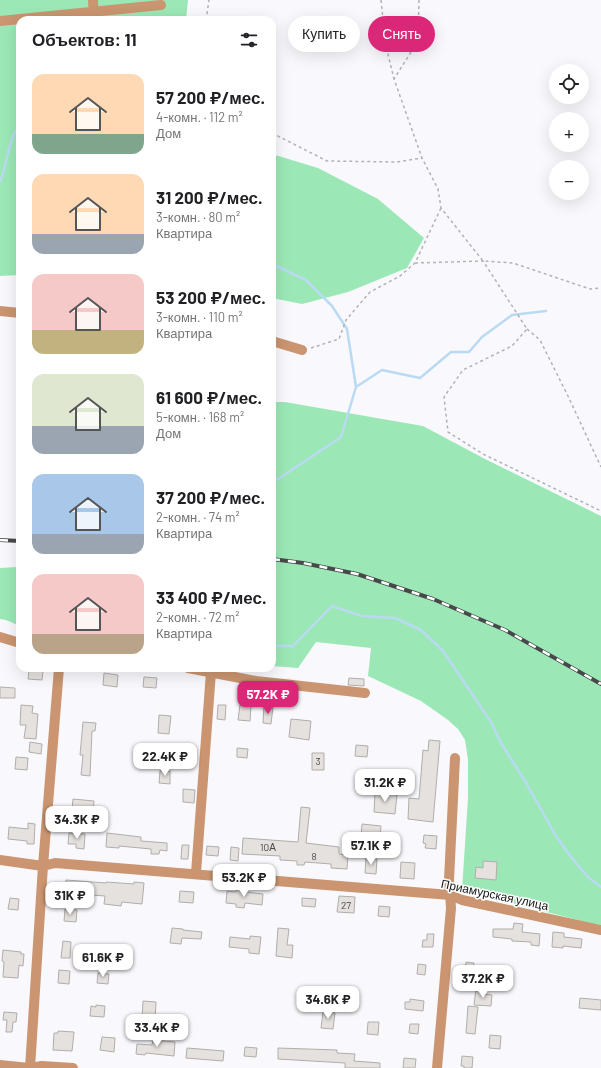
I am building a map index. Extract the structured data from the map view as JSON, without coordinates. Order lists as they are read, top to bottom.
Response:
{
  "streets": {
    "street": ["Приамурская улица"]
  },
  "house_numbers": [
    "3",
    "10А",
    "8",
    "27"
  ],
  "page": {
    "chip": ["Купить", "Снять"],
    "heading": "Объектов: 11",
    "map_buttons": ["+", "−"],
    "list": [
      {
        "name": "57 200 ₽/мес.",
        "note": "4-комн. · 112 m² · Дом"
      },
      {
        "name": "31 200 ₽/мес.",
        "note": "3-комн. · 80 m² · Квартира"
      },
      {
        "name": "53 200 ₽/мес.",
        "note": "3-комн. · 110 m² · Квартира"
      },
      {
        "name": "61 600 ₽/мес.",
        "note": "5-комн. · 168 m² · Дом"
      },
      {
        "name": "37 200 ₽/мес.",
        "note": "2-комн. · 74 m² · Квартира"
      },
      {
        "name": "33 400 ₽/мес.",
        "note": "2-комн. · 72 m² · Квартира"
      }
    ],
    "price": [
      "57.2K ₽",
      "22.4K ₽",
      "31.2K ₽",
      "34.3K ₽",
      "57.1K ₽",
      "53.2K ₽",
      "31K ₽",
      "61.6K ₽",
      "37.2K ₽",
      "34.6K ₽",
      "33.4K ₽"
    ]
  }
}
